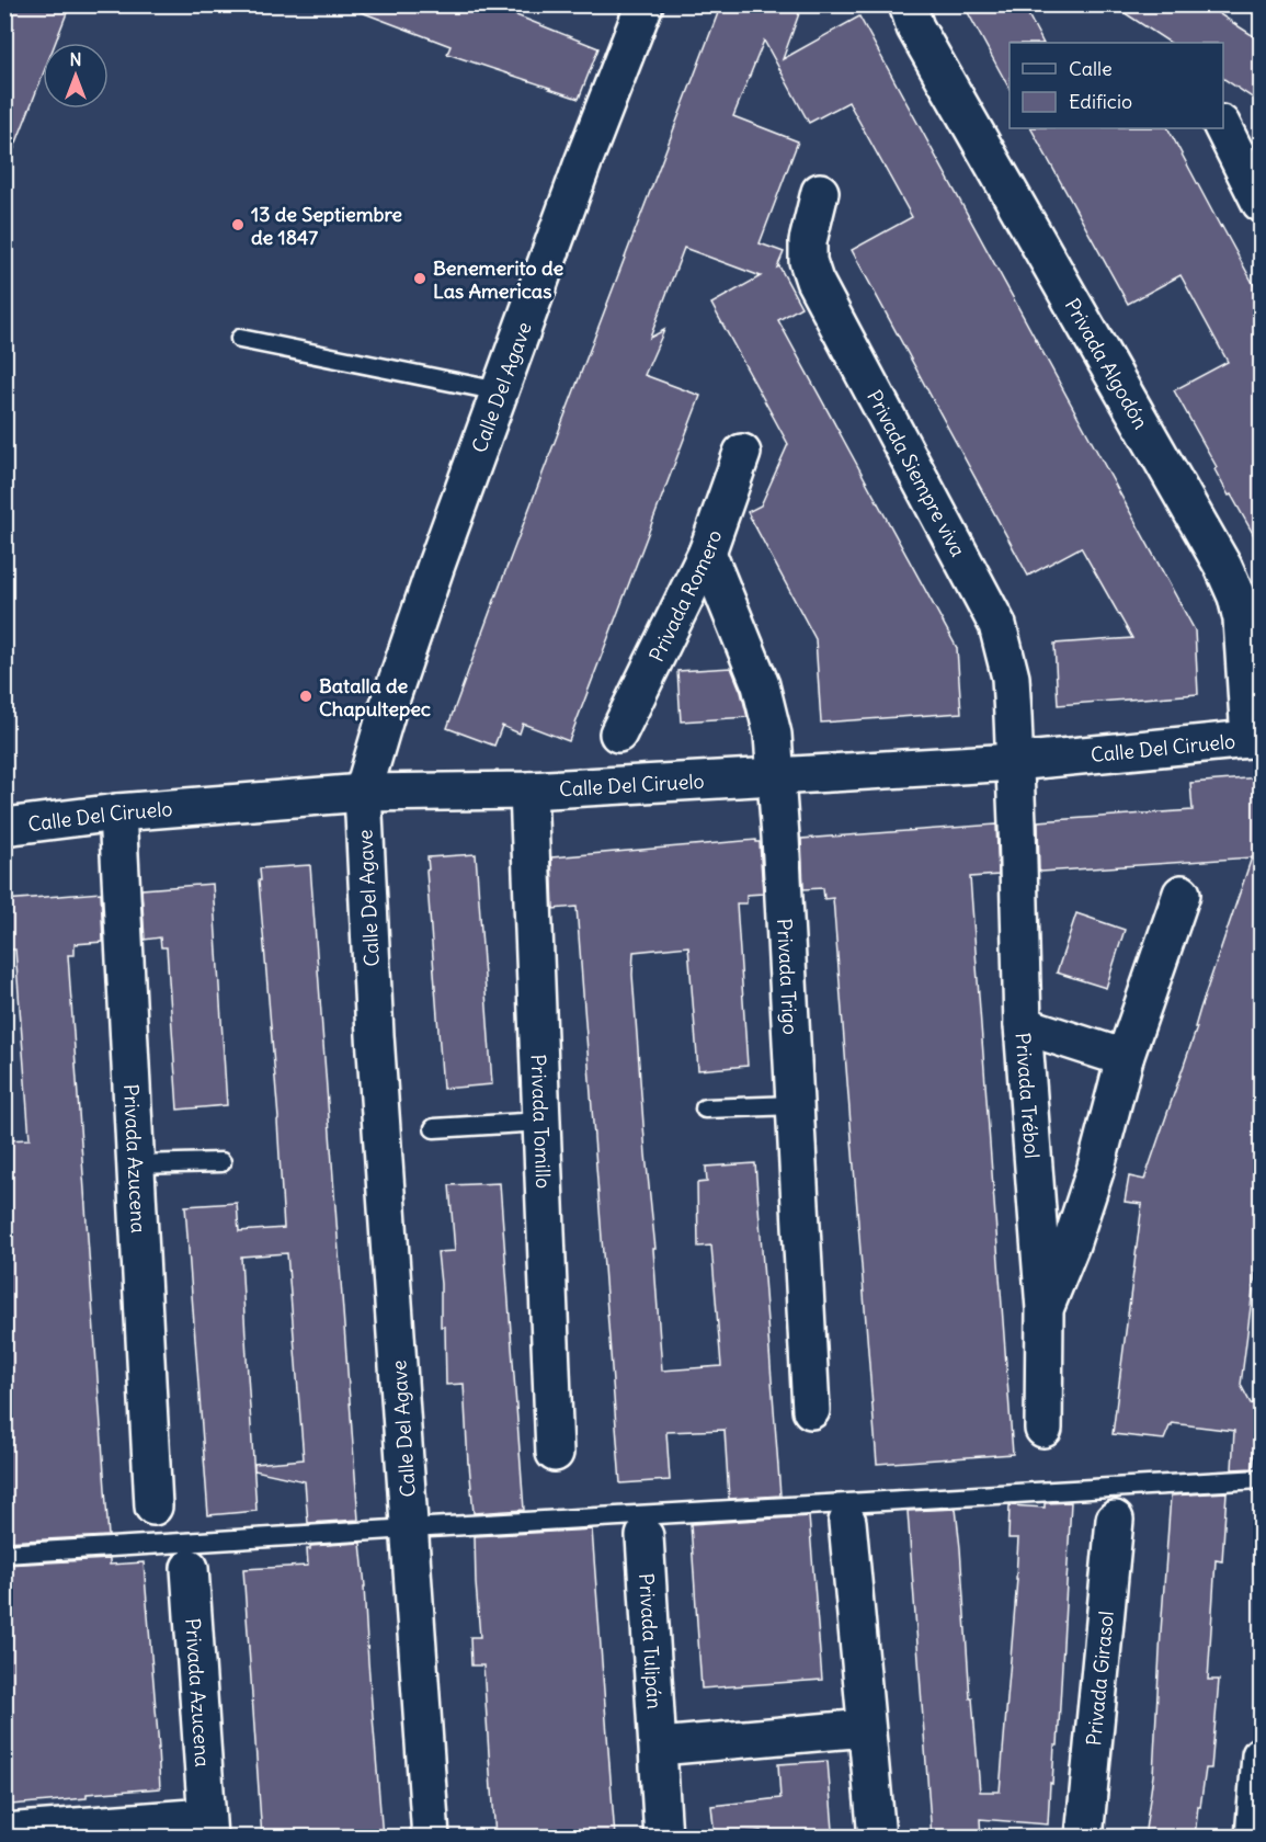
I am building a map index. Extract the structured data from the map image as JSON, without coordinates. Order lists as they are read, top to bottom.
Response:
{
  "streets": {
    "street": [
      "Privada Algodón",
      "Calle Del Agave",
      "Privada Siempre viva",
      "Privada Romero",
      "Calle Del Ciruelo",
      "Privada Trigo",
      "Privada Trébol",
      "Privada Tomillo",
      "Privada Azucena",
      "Privada Tulipán",
      "Privada Girasol"
    ]
  },
  "crossings": [
    ["Privada Algodón", "Calle Del Ciruelo"],
    ["Calle Del Agave", "Calle Del Ciruelo"],
    ["Privada Siempre viva", "Calle Del Ciruelo"],
    ["Privada Siempre viva", "Privada Trébol"],
    ["Privada Romero", "Privada Trigo"],
    ["Calle Del Ciruelo", "Privada Trigo"],
    ["Calle Del Ciruelo", "Privada Trébol"],
    ["Calle Del Ciruelo", "Privada Tomillo"],
    ["Calle Del Ciruelo", "Privada Azucena"]
  ],
  "places": ["13 de Septiembre de 1847", "Benemerito de Las Americas", "Batalla de Chapultepec"],
  "legend": ["Calle", "Edificio"],
  "north": "top"
}
